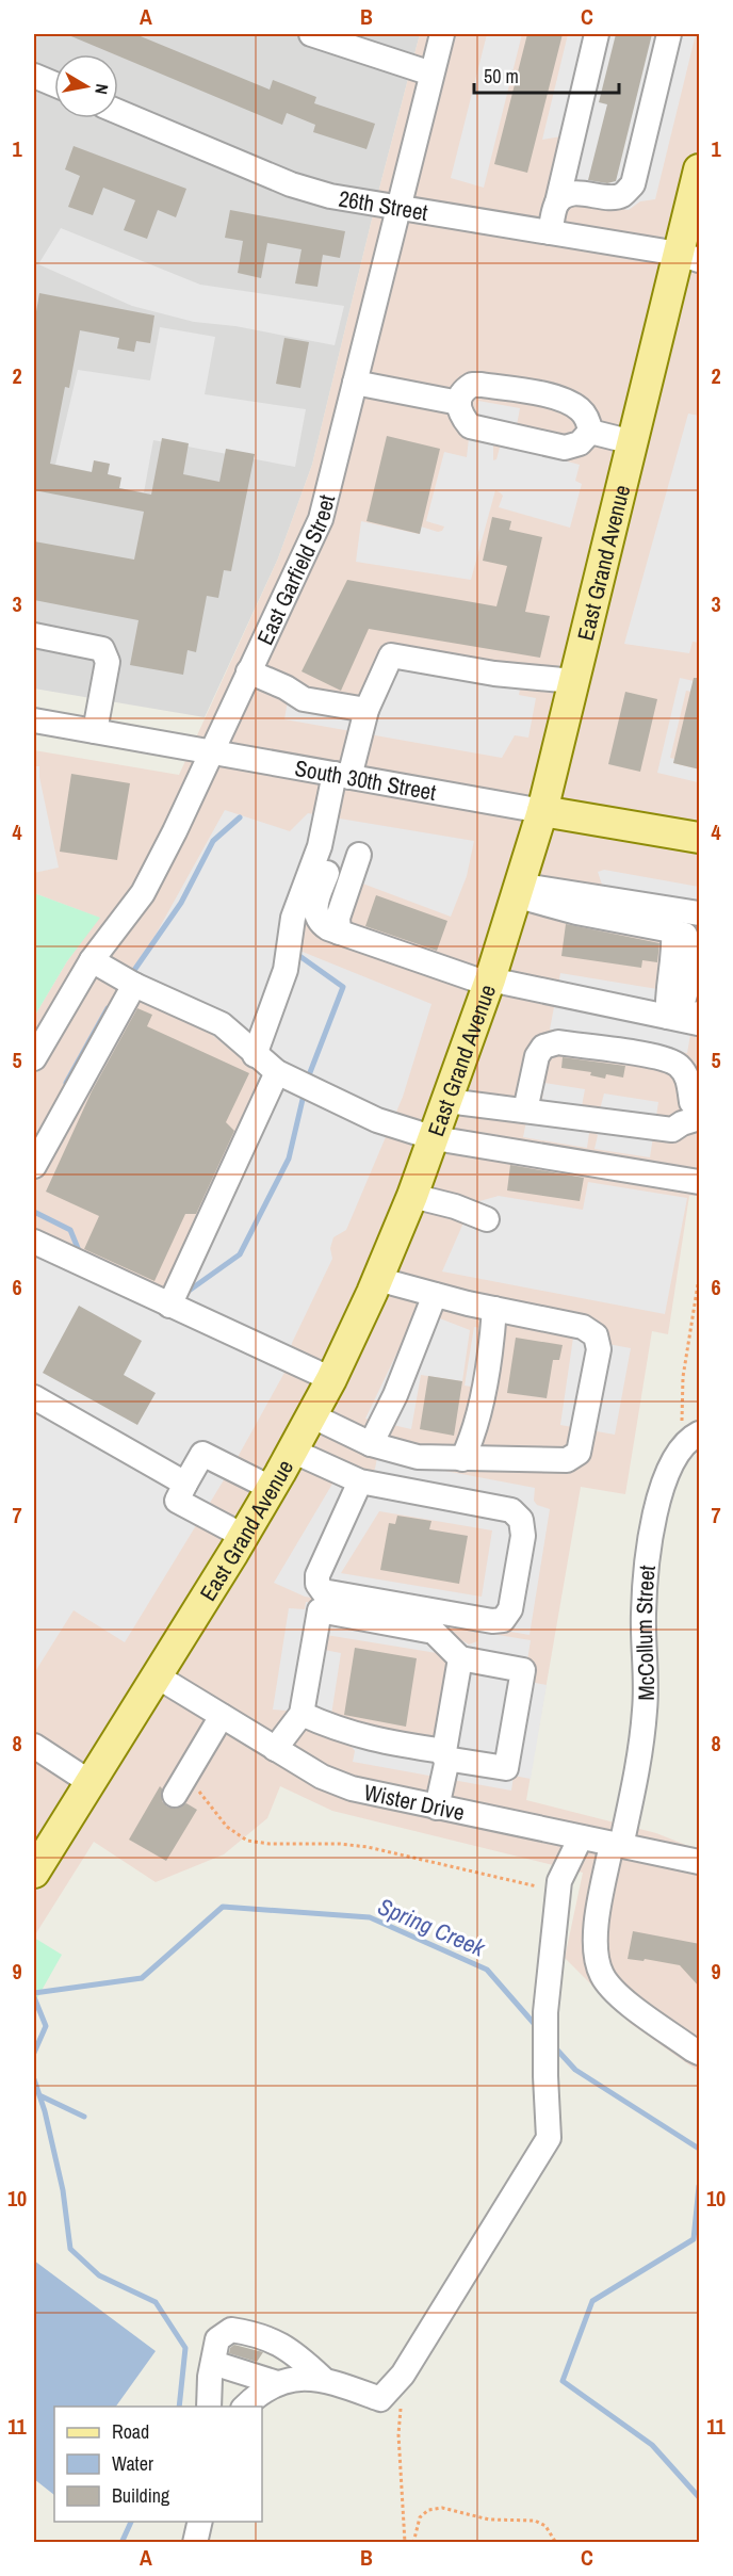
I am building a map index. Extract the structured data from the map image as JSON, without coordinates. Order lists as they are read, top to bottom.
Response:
{
  "streets": {
    "main road": ["East Grand Avenue", "South 30th Street"],
    "street": [
      "26th Street",
      "East Garfield Street",
      "McCollum Street",
      "Wister Drive"
    ]
  },
  "crossings": [
    ["26th Street", "East Grand Avenue"],
    ["26th Street", "East Garfield Street"],
    ["East Grand Avenue", "South 30th Street"],
    ["East Grand Avenue", "Wister Drive"],
    ["East Garfield Street", "South 30th Street"],
    ["McCollum Street", "Wister Drive"]
  ],
  "water": ["Spring Creek"],
  "legend": ["Road", "Water", "Building"],
  "scale_bar": "50 m",
  "north": "right",
  "grid": {
    "columns": ["A", "B", "C"],
    "rows": [
      "1",
      "2",
      "3",
      "4",
      "5",
      "6",
      "7",
      "8",
      "9",
      "10",
      "11"
    ]
  }
}
